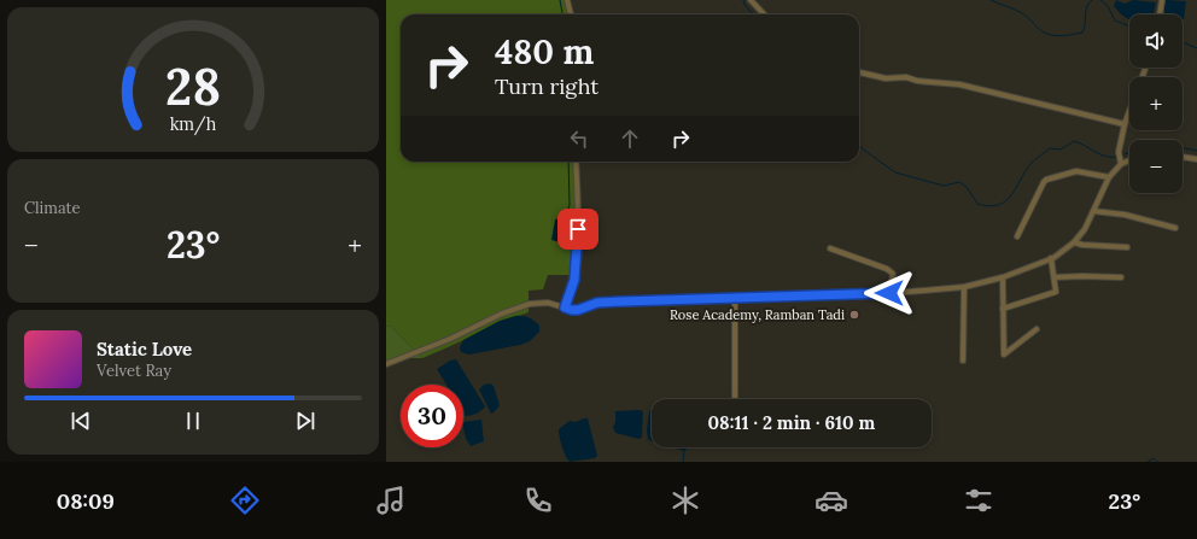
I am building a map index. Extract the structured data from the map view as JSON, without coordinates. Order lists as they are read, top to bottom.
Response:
{
  "places": ["Rose Academy, Ramban Tadi"],
  "page": {
    "map_buttons": ["+", "−"],
    "turn": ["480 m", "Turn right"],
    "tile": "Climate",
    "heat": ["−", "23°", "+"],
    "song": ["Static Love", "Velvet Ray"],
    "limit": "30",
    "trip": "08:11 · 2 min · 610 m",
    "tabs": ["08:09", "23°"],
    "gauge": ["28", "km/h"]
  }
}
